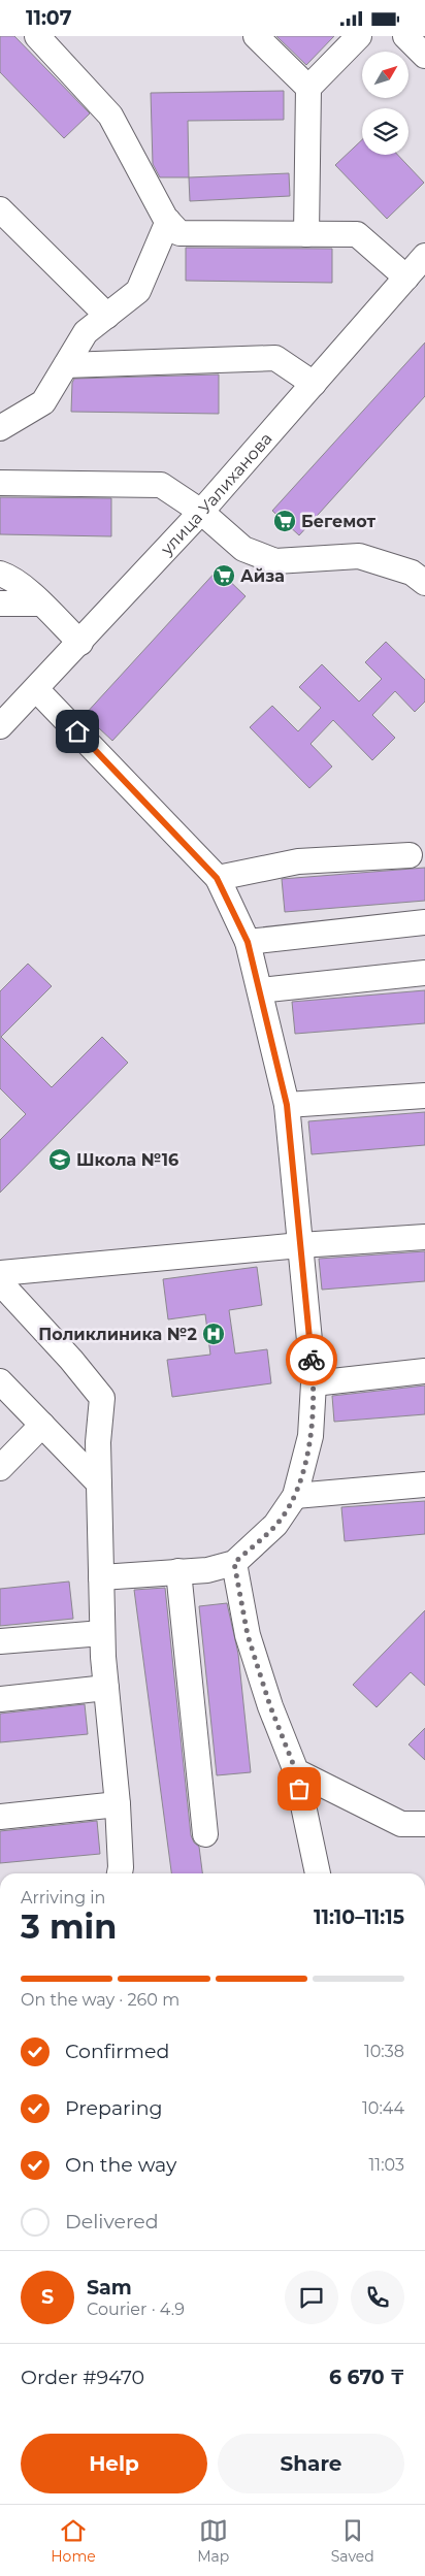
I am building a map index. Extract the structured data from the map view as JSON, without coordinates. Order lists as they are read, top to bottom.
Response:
{
  "streets": {
    "street": ["улица Уалиханова"]
  },
  "places": {
    "supermarket": ["Бегемот", "Айза"],
    "school or university": ["Школа №16"],
    "hospital": ["Поликлиника №2"]
  },
  "north": "top right",
  "page": {
    "status": "11:07",
    "heading": ["3 min", "Arriving in", "11:10–11:15"],
    "panel": [
      "Sam",
      "Courier · 4.9",
      "Order #9470",
      "6 670 ₸"
    ],
    "bar": "On the way · 260 m",
    "list": [
      ["Confirmed", "10:38"],
      ["Preparing", "10:44"],
      ["On the way", "11:03"],
      "Delivered"
    ],
    "round": "S",
    "buttons": ["Help", "Share"],
    "tabs": ["Home", "Map", "Saved"]
  }
}
